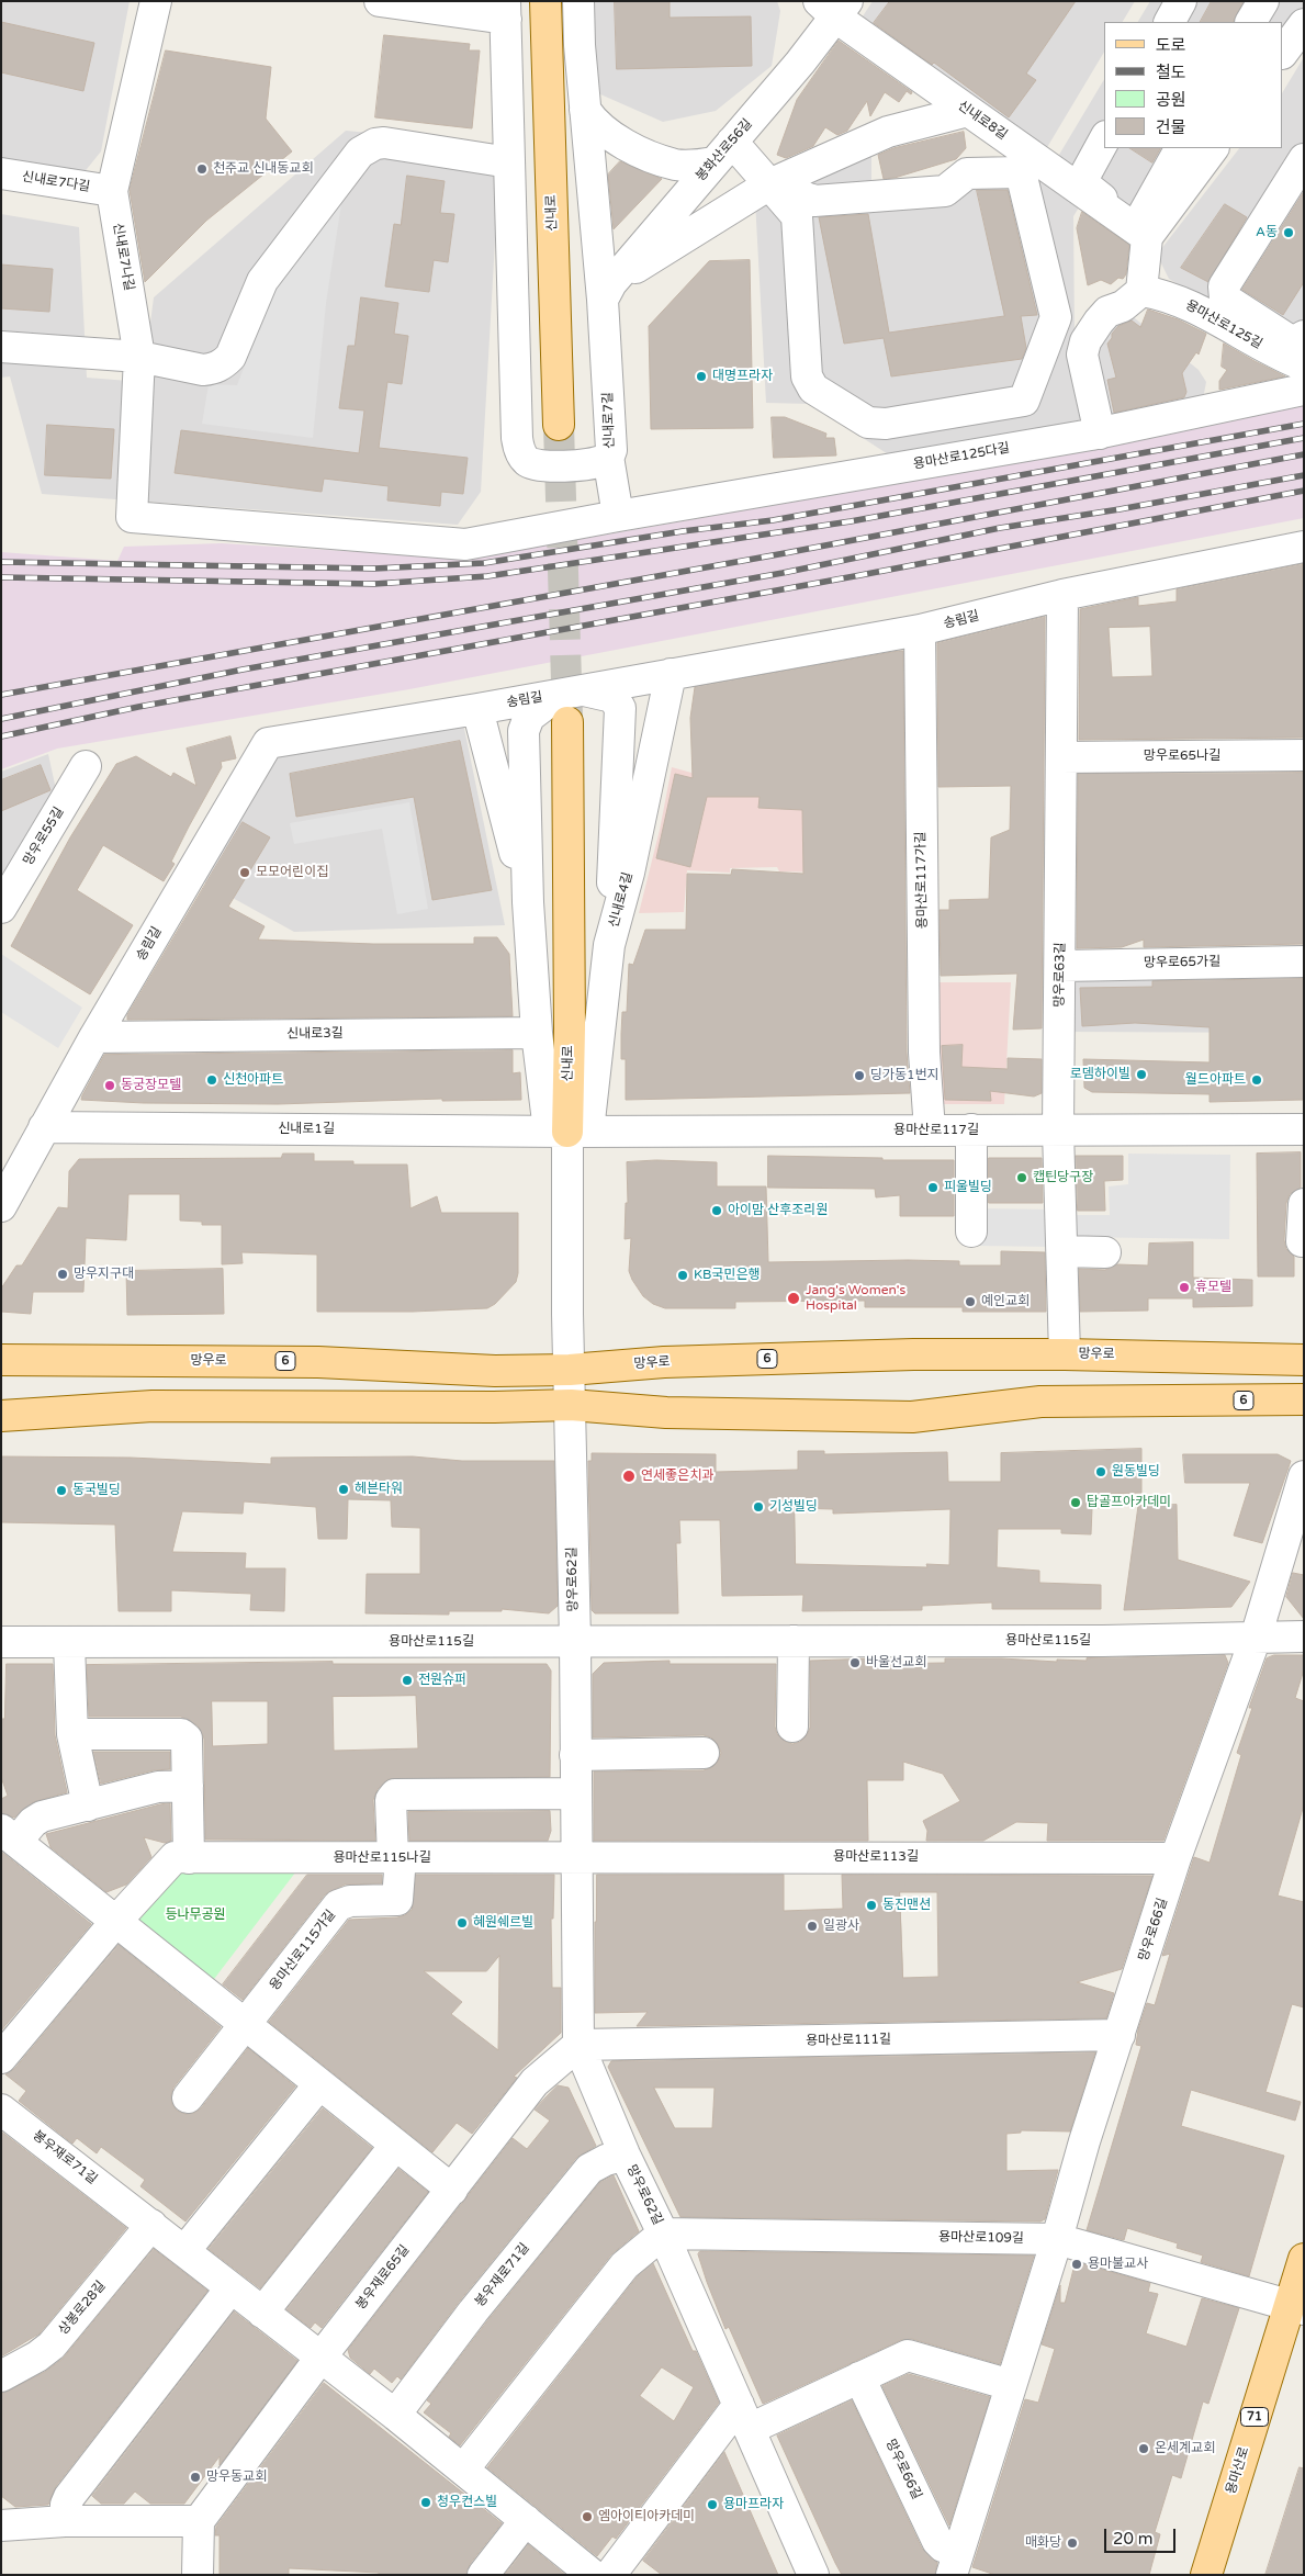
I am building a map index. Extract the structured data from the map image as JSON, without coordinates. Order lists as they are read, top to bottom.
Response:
{
  "streets": {
    "main road": [
      "신내로",
      "망우로",
      "6",
      "71",
      "용마산로"
    ],
    "street": [
      "신내로8길",
      "봉화산로56길",
      "신내로7다길",
      "신내로7나길",
      "용마산로125길",
      "신내로7길",
      "용마산로125다길",
      "송림길",
      "망우로65나길",
      "망우로55길",
      "용마산로117가길",
      "신내로4길",
      "망우로65가길",
      "망우로63길",
      "신내로3길",
      "신내로1길",
      "용마산로117길",
      "망우로62길",
      "용마산로115길",
      "용마산로113길",
      "용마산로115나길",
      "망우로66길",
      "용마산로115가길",
      "용마산로111길",
      "봉우재로71길",
      "용마산로109길",
      "봉우재로65길",
      "상봉로28길"
    ]
  },
  "crossings": [
    ["신내로8길", "봉화산로56길"],
    ["봉화산로56길", "신내로7길"],
    ["신내로7다길", "신내로7나길"],
    ["신내로", "송림길"],
    ["신내로", "신내로4길"],
    ["신내로", "신내로1길"],
    ["신내로", "용마산로117길"],
    ["신내로", "망우로"],
    ["신내로", "6"],
    ["신내로", "망우로62길"],
    ["신내로7나길", "용마산로125다길"],
    ["송림길", "용마산로117가길"],
    ["송림길", "신내로4길"],
    ["송림길", "망우로63길"],
    ["송림길", "신내로3길"],
    ["송림길", "신내로1길"],
    ["망우로65나길", "망우로63길"],
    ["용마산로117가길", "용마산로117길"],
    ["신내로4길", "신내로1길"],
    ["신내로4길", "용마산로117길"],
    ["망우로65가길", "망우로63길"],
    ["망우로63길", "용마산로117길"],
    ["망우로63길", "망우로"],
    ["신내로1길", "용마산로117길"],
    ["6", "망우로62길"],
    ["망우로62길", "용마산로115길"],
    ["망우로62길", "용마산로113길"],
    ["망우로62길", "용마산로115나길"],
    ["망우로62길", "용마산로111길"],
    ["망우로62길", "봉우재로71길"],
    ["망우로62길", "용마산로109길"],
    ["망우로62길", "봉우재로65길"],
    ["용마산로115길", "망우로66길"],
    ["용마산로113길", "용마산로115나길"],
    ["용마산로113길", "망우로66길"],
    ["용마산로115나길", "용마산로115가길"],
    ["망우로66길", "용마산로111길"],
    ["망우로66길", "용마산로109길"],
    ["용마산로111길", "봉우재로65길"],
    ["봉우재로71길", "봉우재로65길"],
    ["봉우재로71길", "상봉로28길"],
    ["용마산로109길", "용마산로"]
  ],
  "parks": ["등나무공원"],
  "places": [
    "천주교 신내동교회",
    "A동",
    "대명프라자",
    "모모어린이집",
    "로뎀하이빌",
    "딩가동1번지",
    "신천아파트",
    "월드아파트",
    "동궁장모텔",
    "캡틴당구장",
    "피울빌딩",
    "아이맘 산후조리원",
    "망우지구대",
    "KB국민은행",
    "휴모텔",
    "Jang's Women's Hospital",
    "예인교회",
    "원동빌딩",
    "연세좋은치과",
    "헤븐타워",
    "동국빌딩",
    "탑골프아카데미",
    "기성빌딩",
    "바울선교회",
    "전원슈퍼",
    "동진맨션",
    "혜원쉐르빌",
    "일광사",
    "용마불교사",
    "온세계교회",
    "망우동교회",
    "청우컨스빌",
    "용마프라자",
    "엠아이티아카데미",
    "매화당"
  ],
  "legend": [
    "도로",
    "철도",
    "공원",
    "건물"
  ],
  "scale_bar": "20 m"
}
